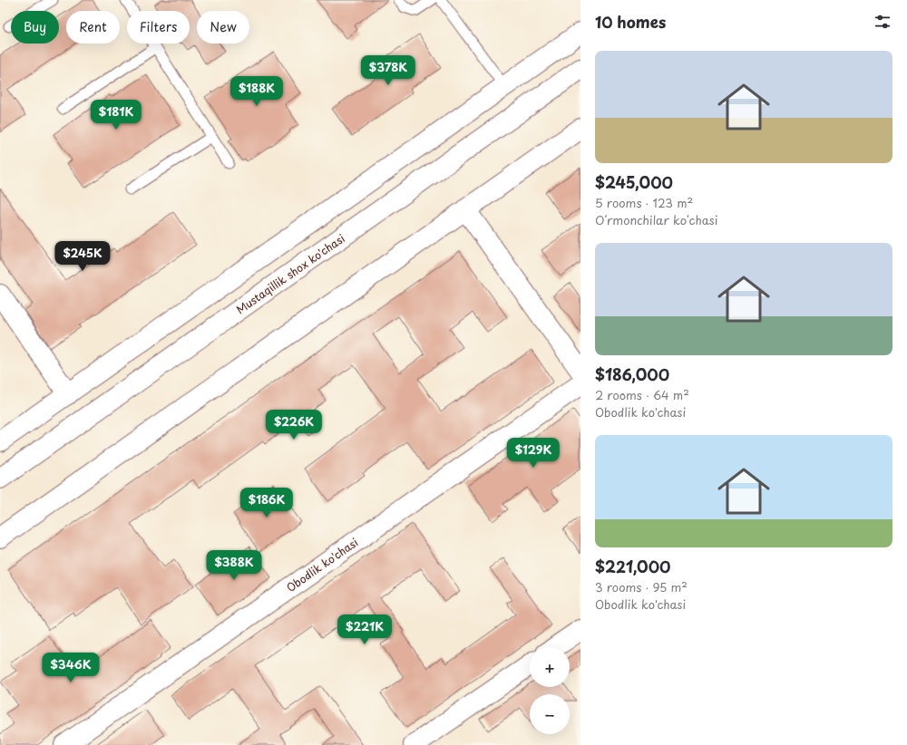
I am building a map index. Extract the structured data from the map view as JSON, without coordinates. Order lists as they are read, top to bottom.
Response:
{
  "streets": {
    "street": ["Mustaqillik shox ko'chasi", "Obodlik ko'chasi"]
  },
  "page": {
    "heading": "10 homes",
    "chip": [
      "Buy",
      "Rent",
      "Filters",
      "New"
    ],
    "list": [
      {
        "name": "$245,000",
        "note": "5 rooms · 123 m² · Oʻrmonchilar koʻchasi"
      },
      {
        "name": "$186,000",
        "note": "2 rooms · 64 m² · Obodlik ko'chasi"
      },
      {
        "name": "$221,000",
        "note": "3 rooms · 95 m² · Obodlik ko'chasi"
      }
    ],
    "price": [
      "$378K",
      "$188K",
      "$181K",
      "$245K",
      "$226K",
      "$129K",
      "$186K",
      "$388K",
      "$221K",
      "$346K"
    ],
    "map_buttons": ["+", "−"]
  }
}
